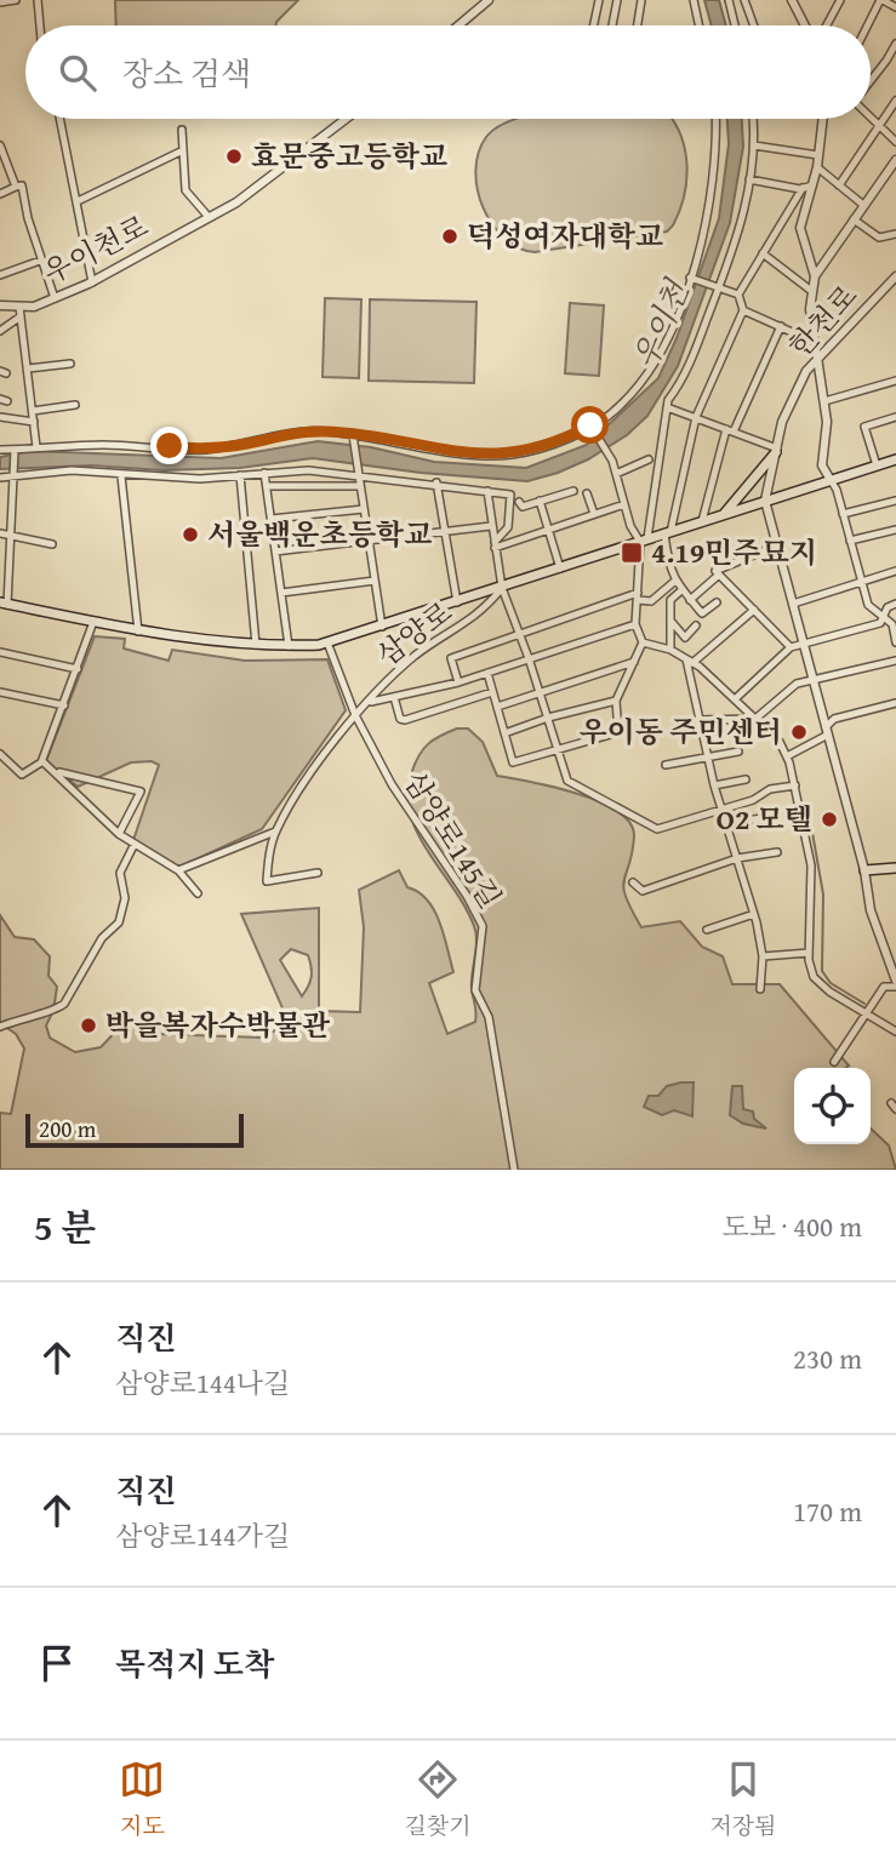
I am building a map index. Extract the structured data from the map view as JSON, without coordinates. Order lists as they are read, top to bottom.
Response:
{
  "streets": {
    "main road": ["삼양로"],
    "street": ["우이천로", "한천로", "삼양로145길"]
  },
  "crossings": [
    ["한천로", "삼양로"],
    ["삼양로", "삼양로145길"]
  ],
  "water": ["우이천"],
  "places": {
    "other": [
      "효문중고등학교",
      "덕성여자대학교",
      "서울백운초등학교",
      "우이동 주민센터",
      "O2 모텔",
      "박을복자수박물관"
    ],
    "transit": ["4.19민주묘지"]
  },
  "scale_bar": "200 m",
  "page": {
    "search": "장소 검색",
    "scale": "200 m",
    "heading": ["5 분", "도보 · 400 m"],
    "list": [
      ["직진", "삼양로144나길", "230 m"],
      ["직진", "삼양로144가길", "170 m"],
      "목적지 도착"
    ],
    "nav": ["지도", "길찾기", "저장됨"]
  }
}
